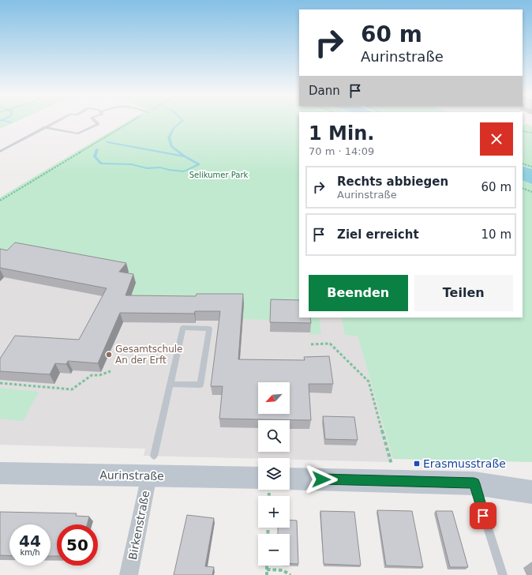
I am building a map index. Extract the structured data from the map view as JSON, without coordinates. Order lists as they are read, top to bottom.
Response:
{
  "streets": {
    "main road": ["Aurinstraße"],
    "street": ["Birkenstraße"]
  },
  "crossings": [
    ["Aurinstraße", "Birkenstraße"]
  ],
  "parks": ["Selikumer Park"],
  "places": {
    "other": ["Gesamtschule An der Erft"],
    "transit": ["Erasmusstraße"]
  },
  "north": "bottom left",
  "page": {
    "turn": ["60 m", "Aurinstraße"],
    "then": "Dann",
    "heading": ["1 Min.", "70 m · 14:09"],
    "list": [
      {
        "name": "Rechts abbiegen",
        "note": "Aurinstraße",
        "value": "60 m"
      },
      {
        "name": "Ziel erreicht",
        "value": "10 m"
      }
    ],
    "buttons": ["Beenden", "Teilen"],
    "map_buttons": ["+", "−"],
    "speed": "44 km/h",
    "limit": "50"
  }
}
